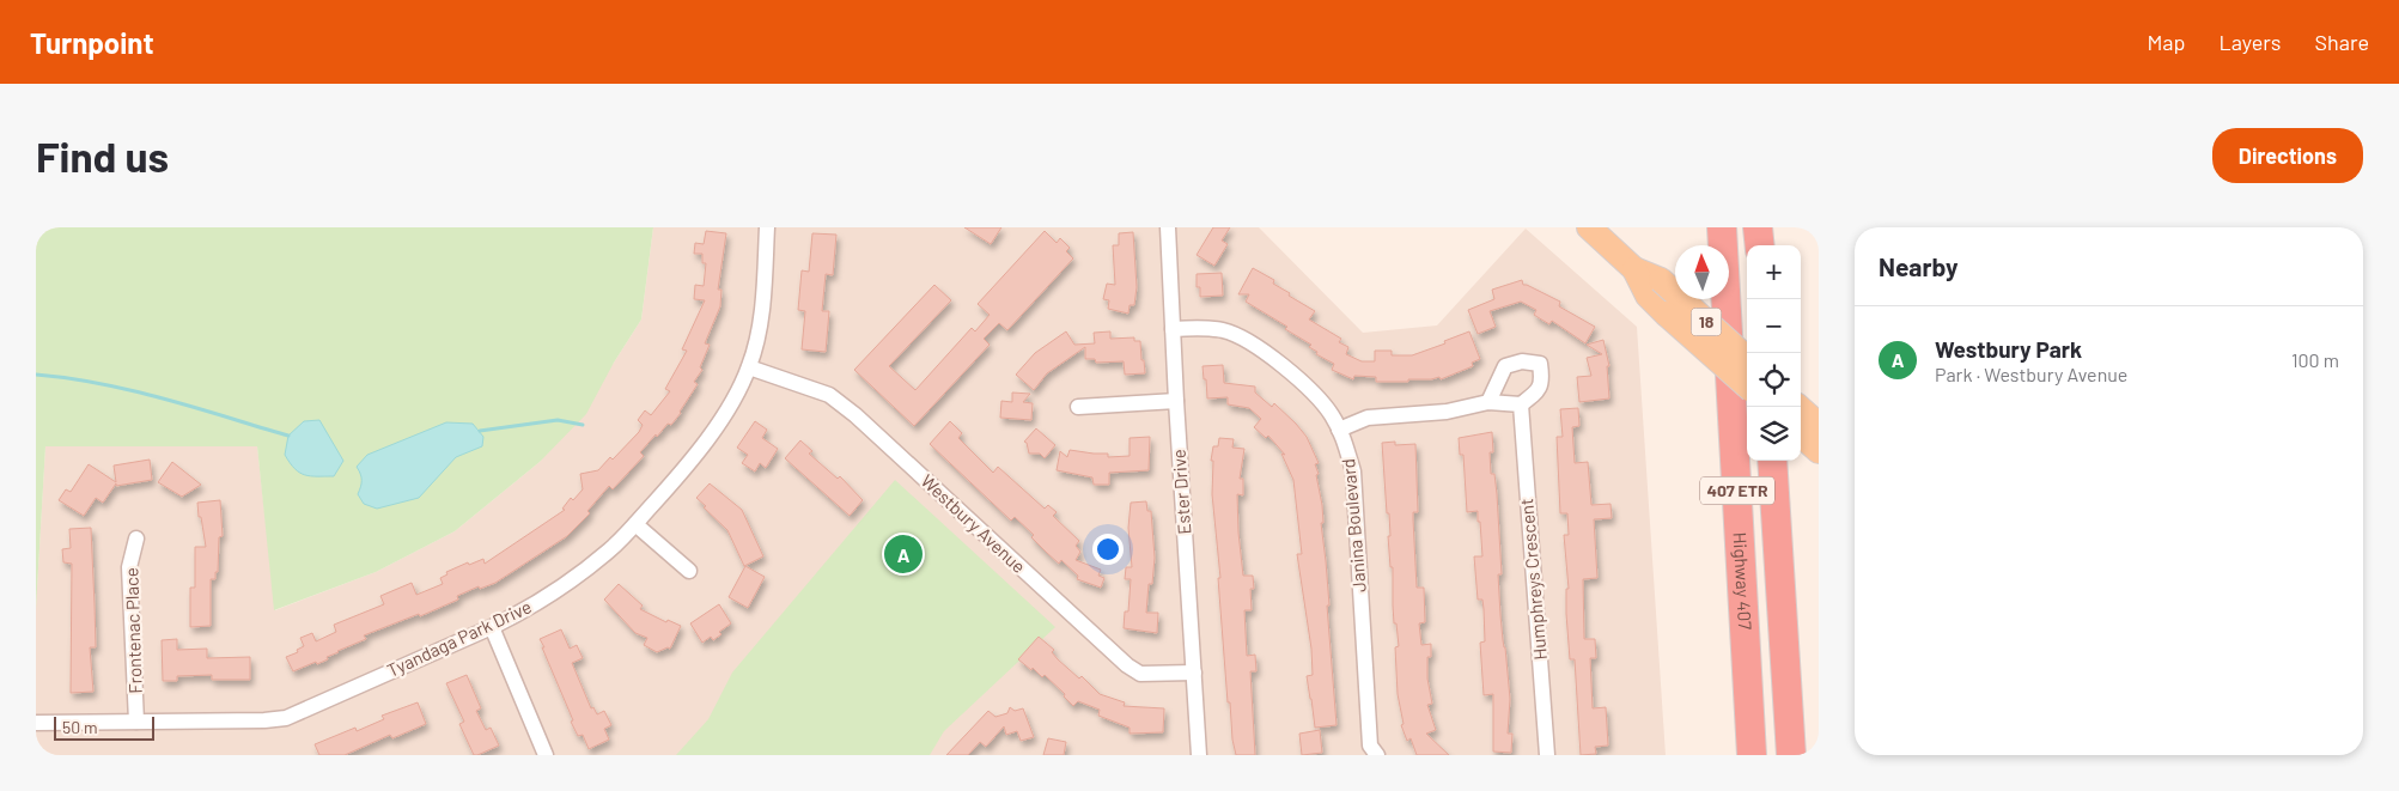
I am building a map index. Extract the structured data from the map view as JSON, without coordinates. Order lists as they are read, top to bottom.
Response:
{
  "streets": {
    "highway": ["407 ETR", "Highway 407"],
    "main road": ["18"],
    "street": [
      "Ester Drive",
      "Westbury Avenue",
      "Janina Boulevard",
      "Humphreys Crescent",
      "Frontenac Place",
      "Tyandaga Park Drive"
    ]
  },
  "crossings": [
    ["Ester Drive", "Westbury Avenue"],
    ["Ester Drive", "Janina Boulevard"],
    ["Westbury Avenue", "Tyandaga Park Drive"],
    ["Frontenac Place", "Tyandaga Park Drive"]
  ],
  "scale_bar": "50 m",
  "north": "top",
  "page": {
    "header": "Turnpoint",
    "nav": ["Map", "Layers", "Share"],
    "buttons": "Directions",
    "title": "Find us",
    "heading": "Nearby",
    "map_buttons": ["+", "−"],
    "list": [
      {
        "mark": "A",
        "name": "Westbury Park",
        "note": "Park · Westbury Avenue",
        "value": "100 m"
      }
    ],
    "pins": "A",
    "scale": "50 m"
  }
}
